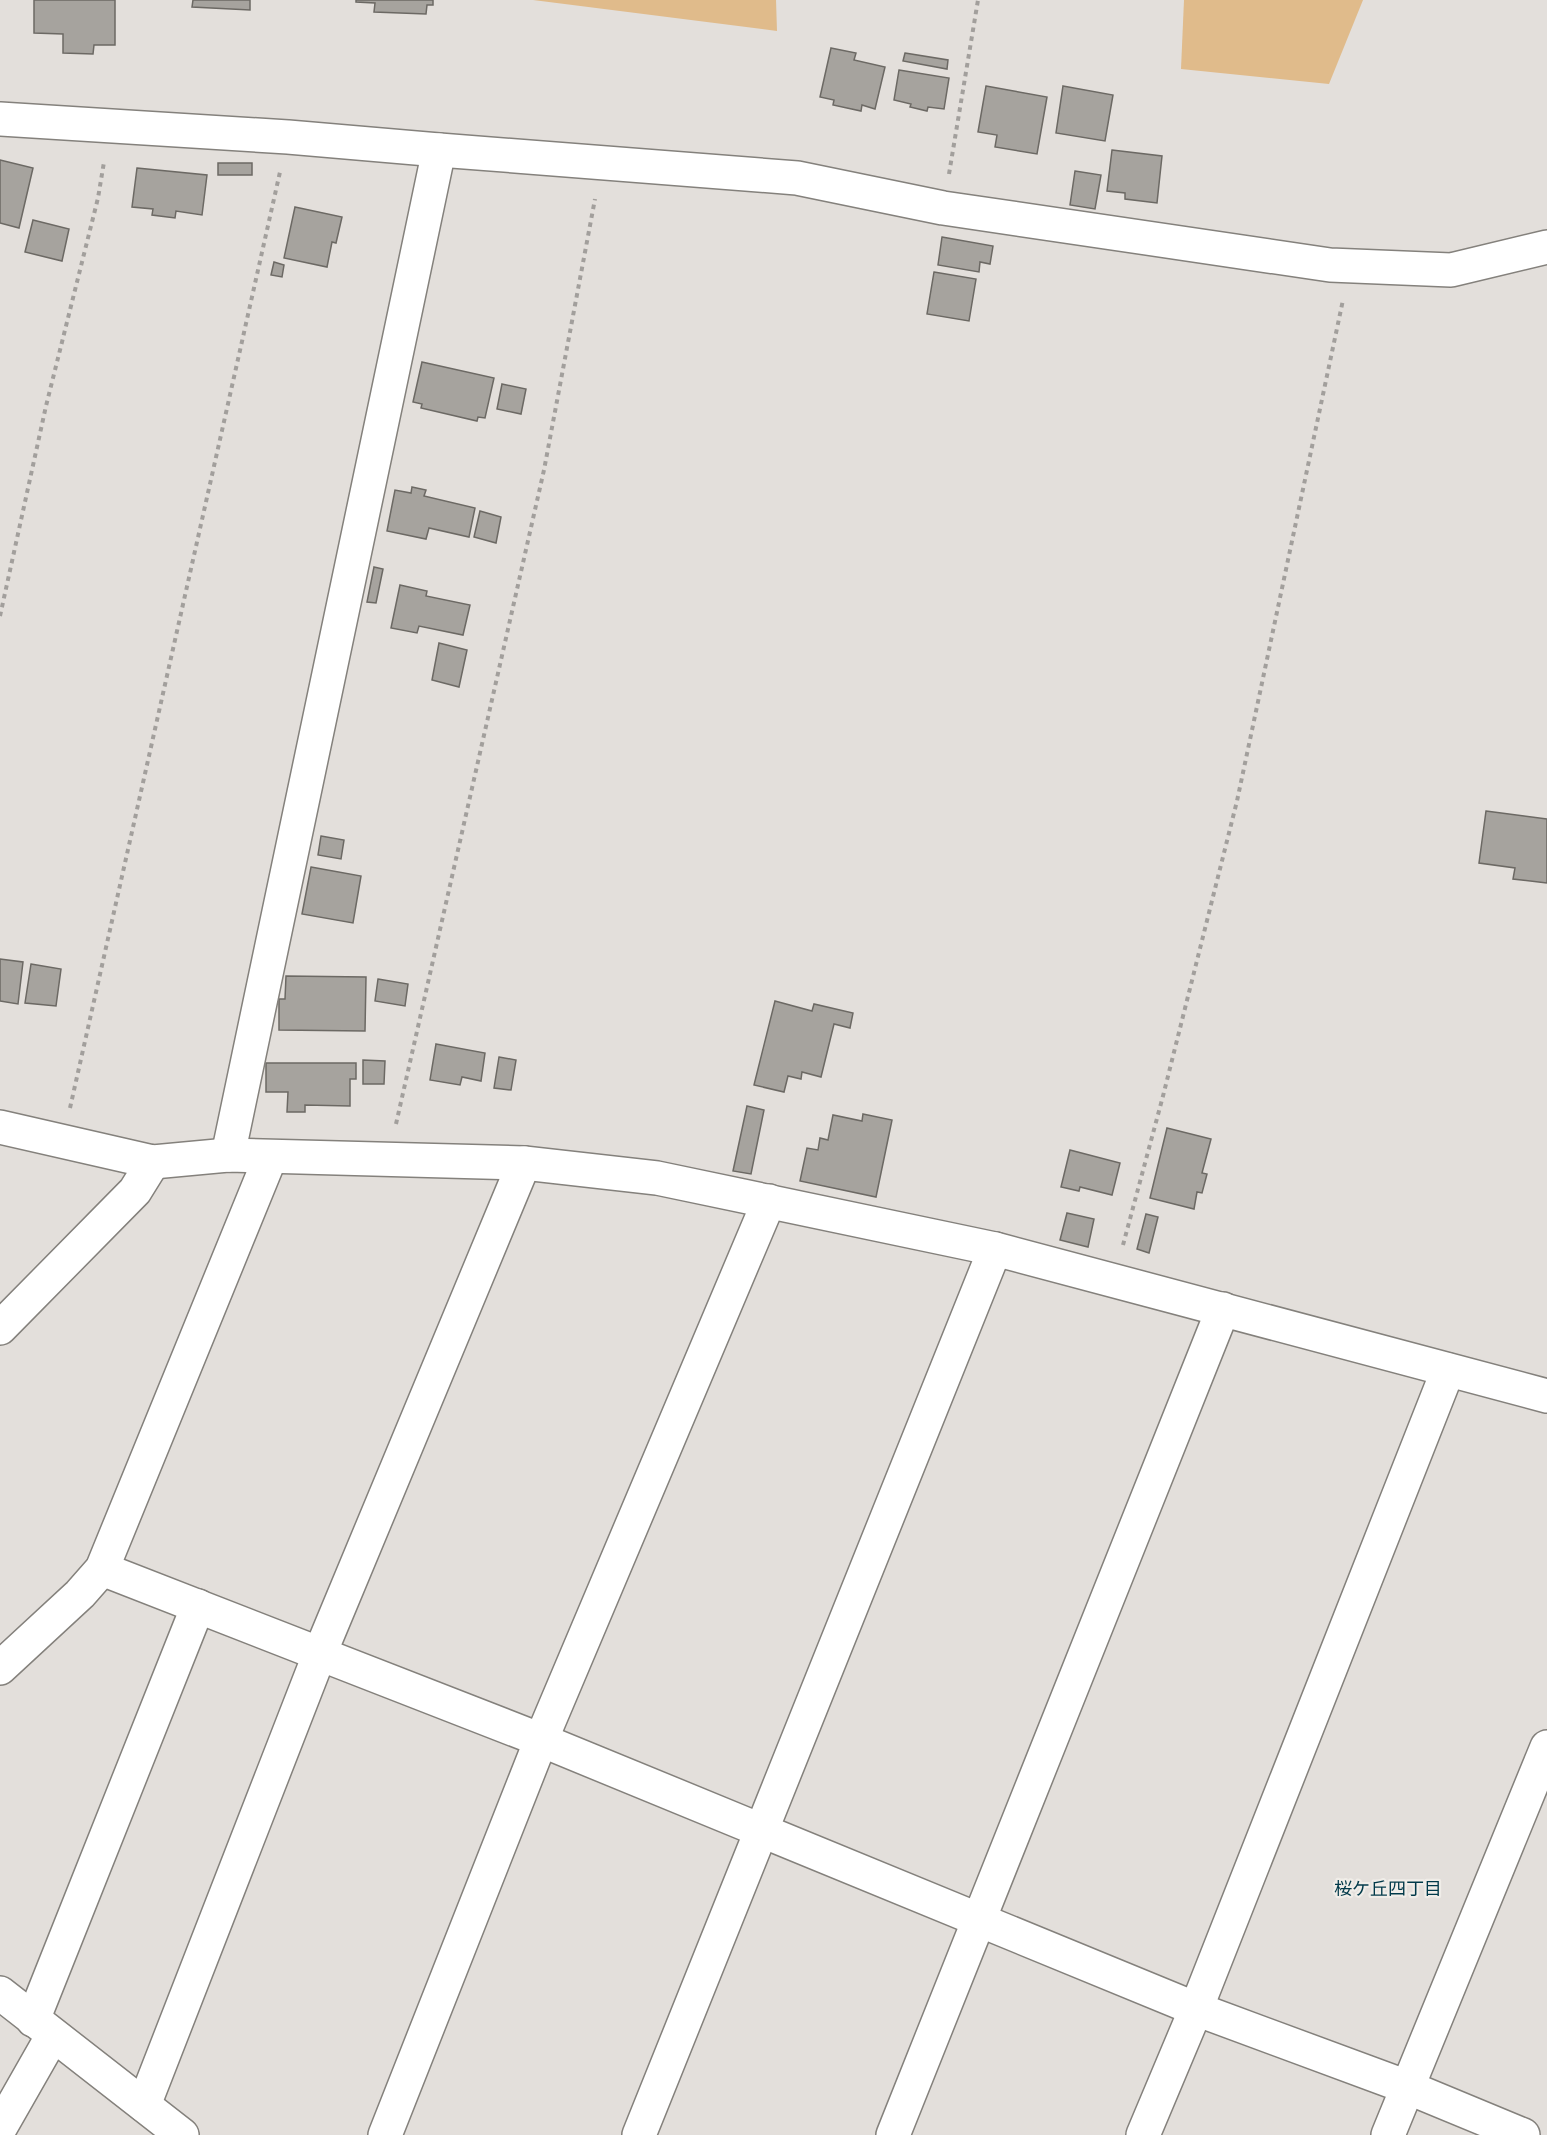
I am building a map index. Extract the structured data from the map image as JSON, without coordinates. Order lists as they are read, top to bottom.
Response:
{
  "districts": ["桜ケ丘四丁目"]
}
